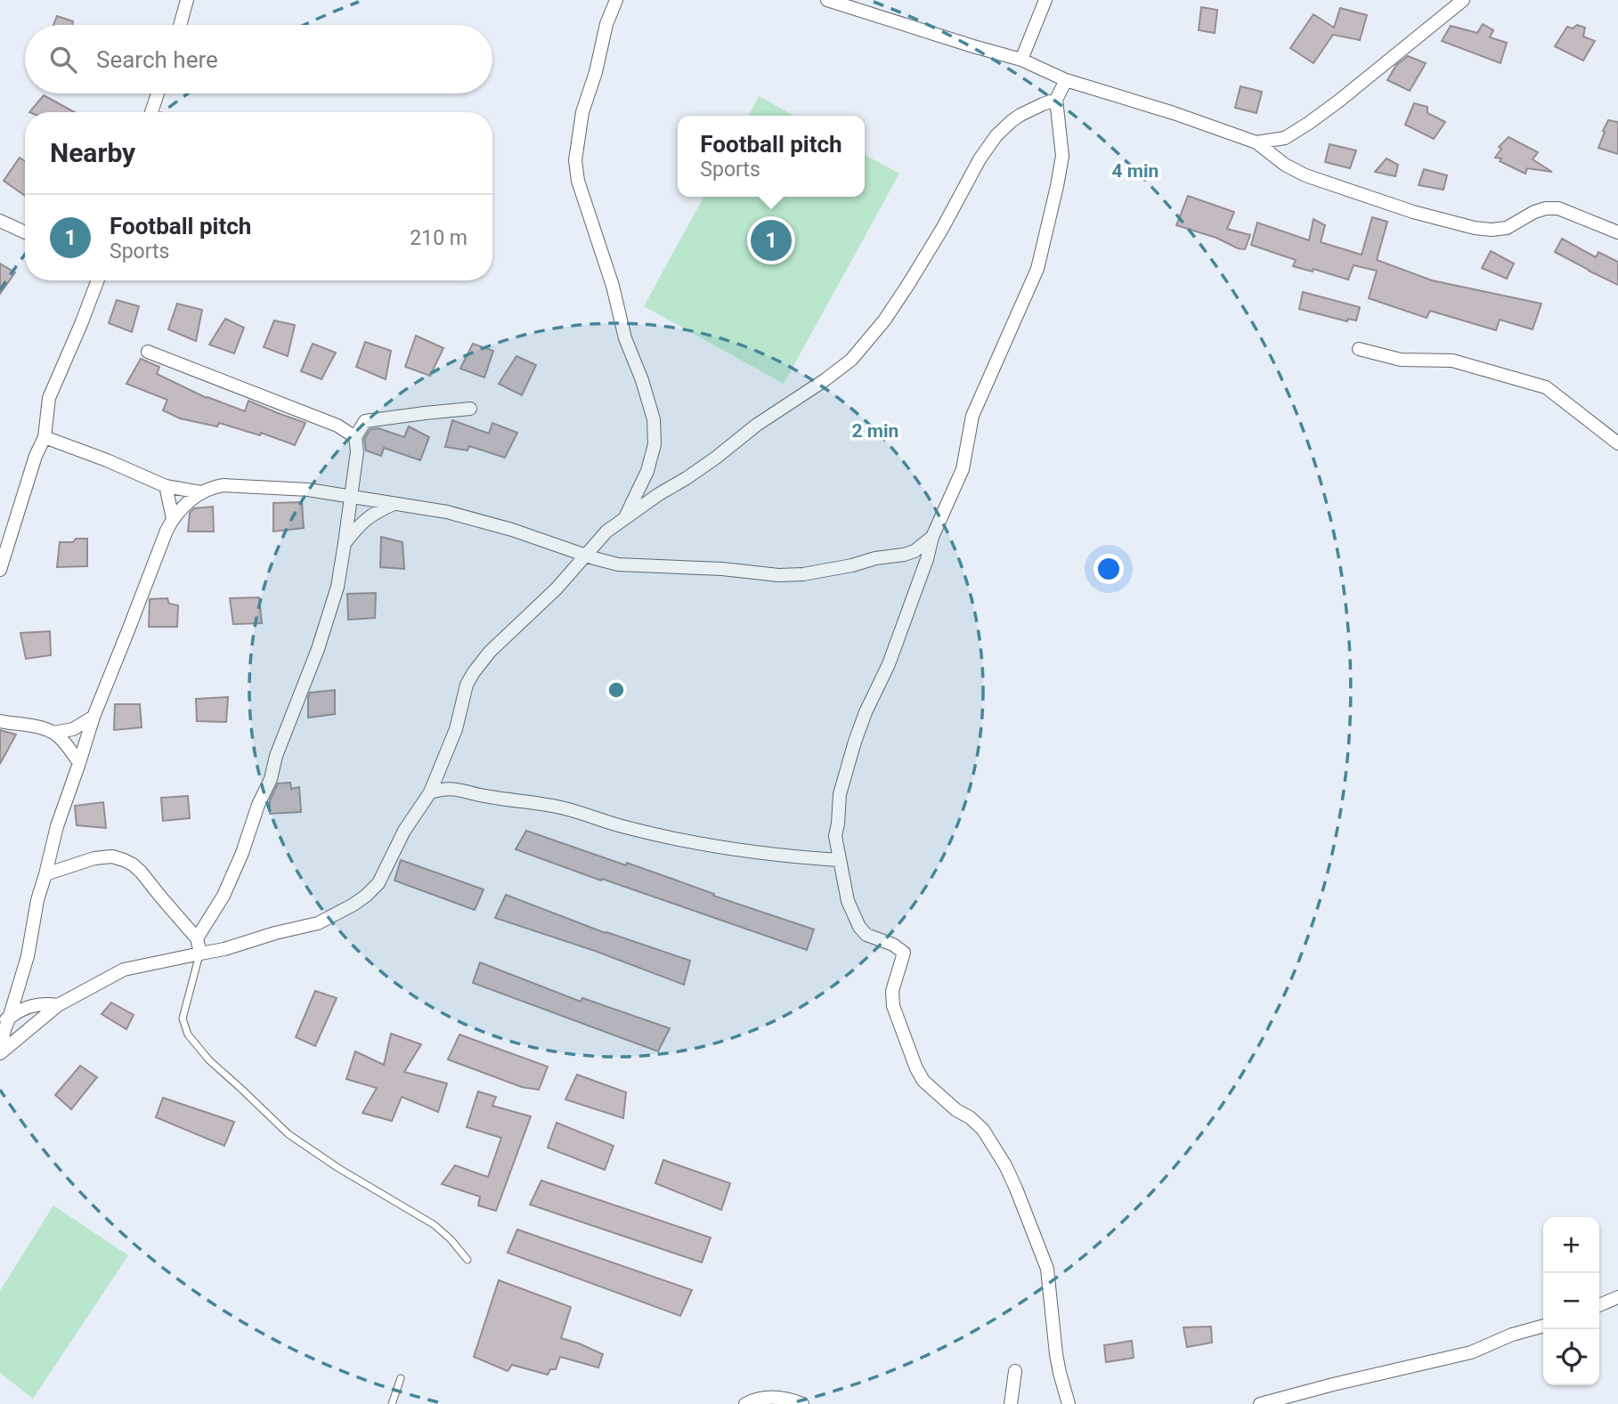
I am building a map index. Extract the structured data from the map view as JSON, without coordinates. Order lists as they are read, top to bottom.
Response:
{
  "page": {
    "search": "Search here",
    "heading": "Nearby",
    "popup": ["Football pitch", "Sports"],
    "list": [
      {
        "mark": "1",
        "name": "Football pitch",
        "note": "Sports",
        "value": "210 m"
      }
    ],
    "pins": "1",
    "map_buttons": ["+", "−"]
  },
  "rings": ["4 min", "2 min"]
}
